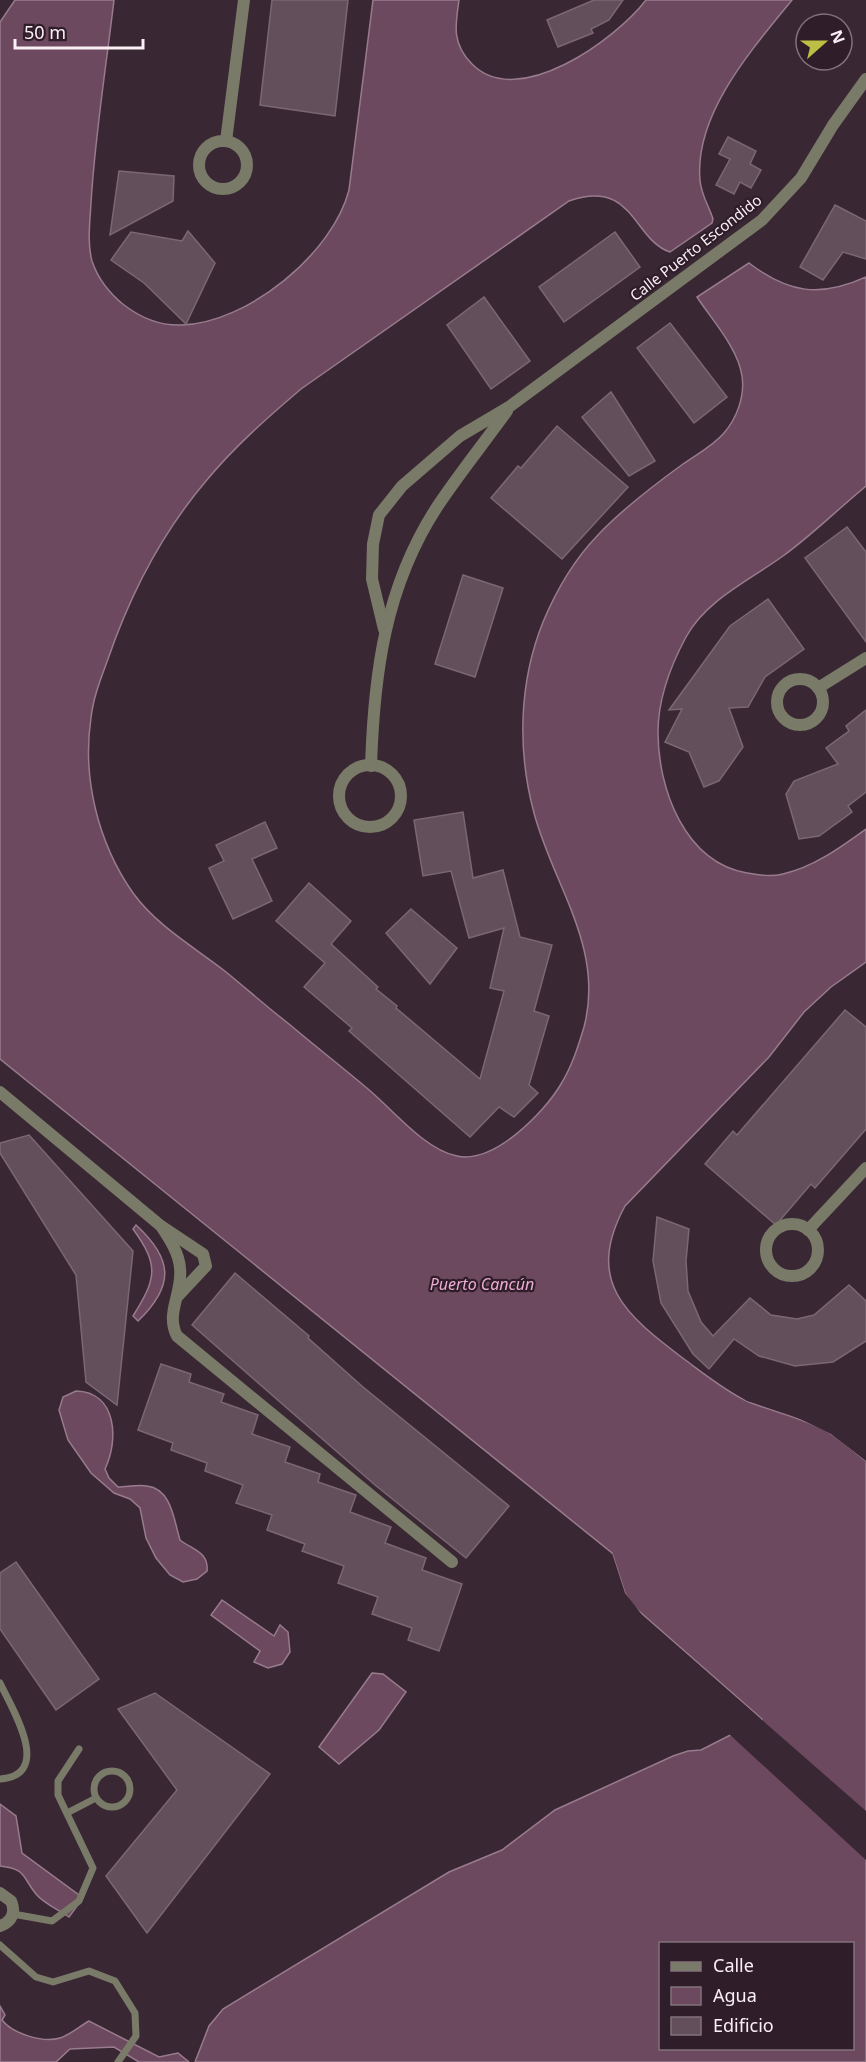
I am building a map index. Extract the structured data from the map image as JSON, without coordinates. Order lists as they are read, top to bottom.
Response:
{
  "streets": {
    "street": ["Calle Puerto Escondido"]
  },
  "water": ["Puerto Cancún"],
  "legend": ["Calle", "Agua", "Edificio"],
  "scale_bar": "50 m",
  "north": "right"
}
